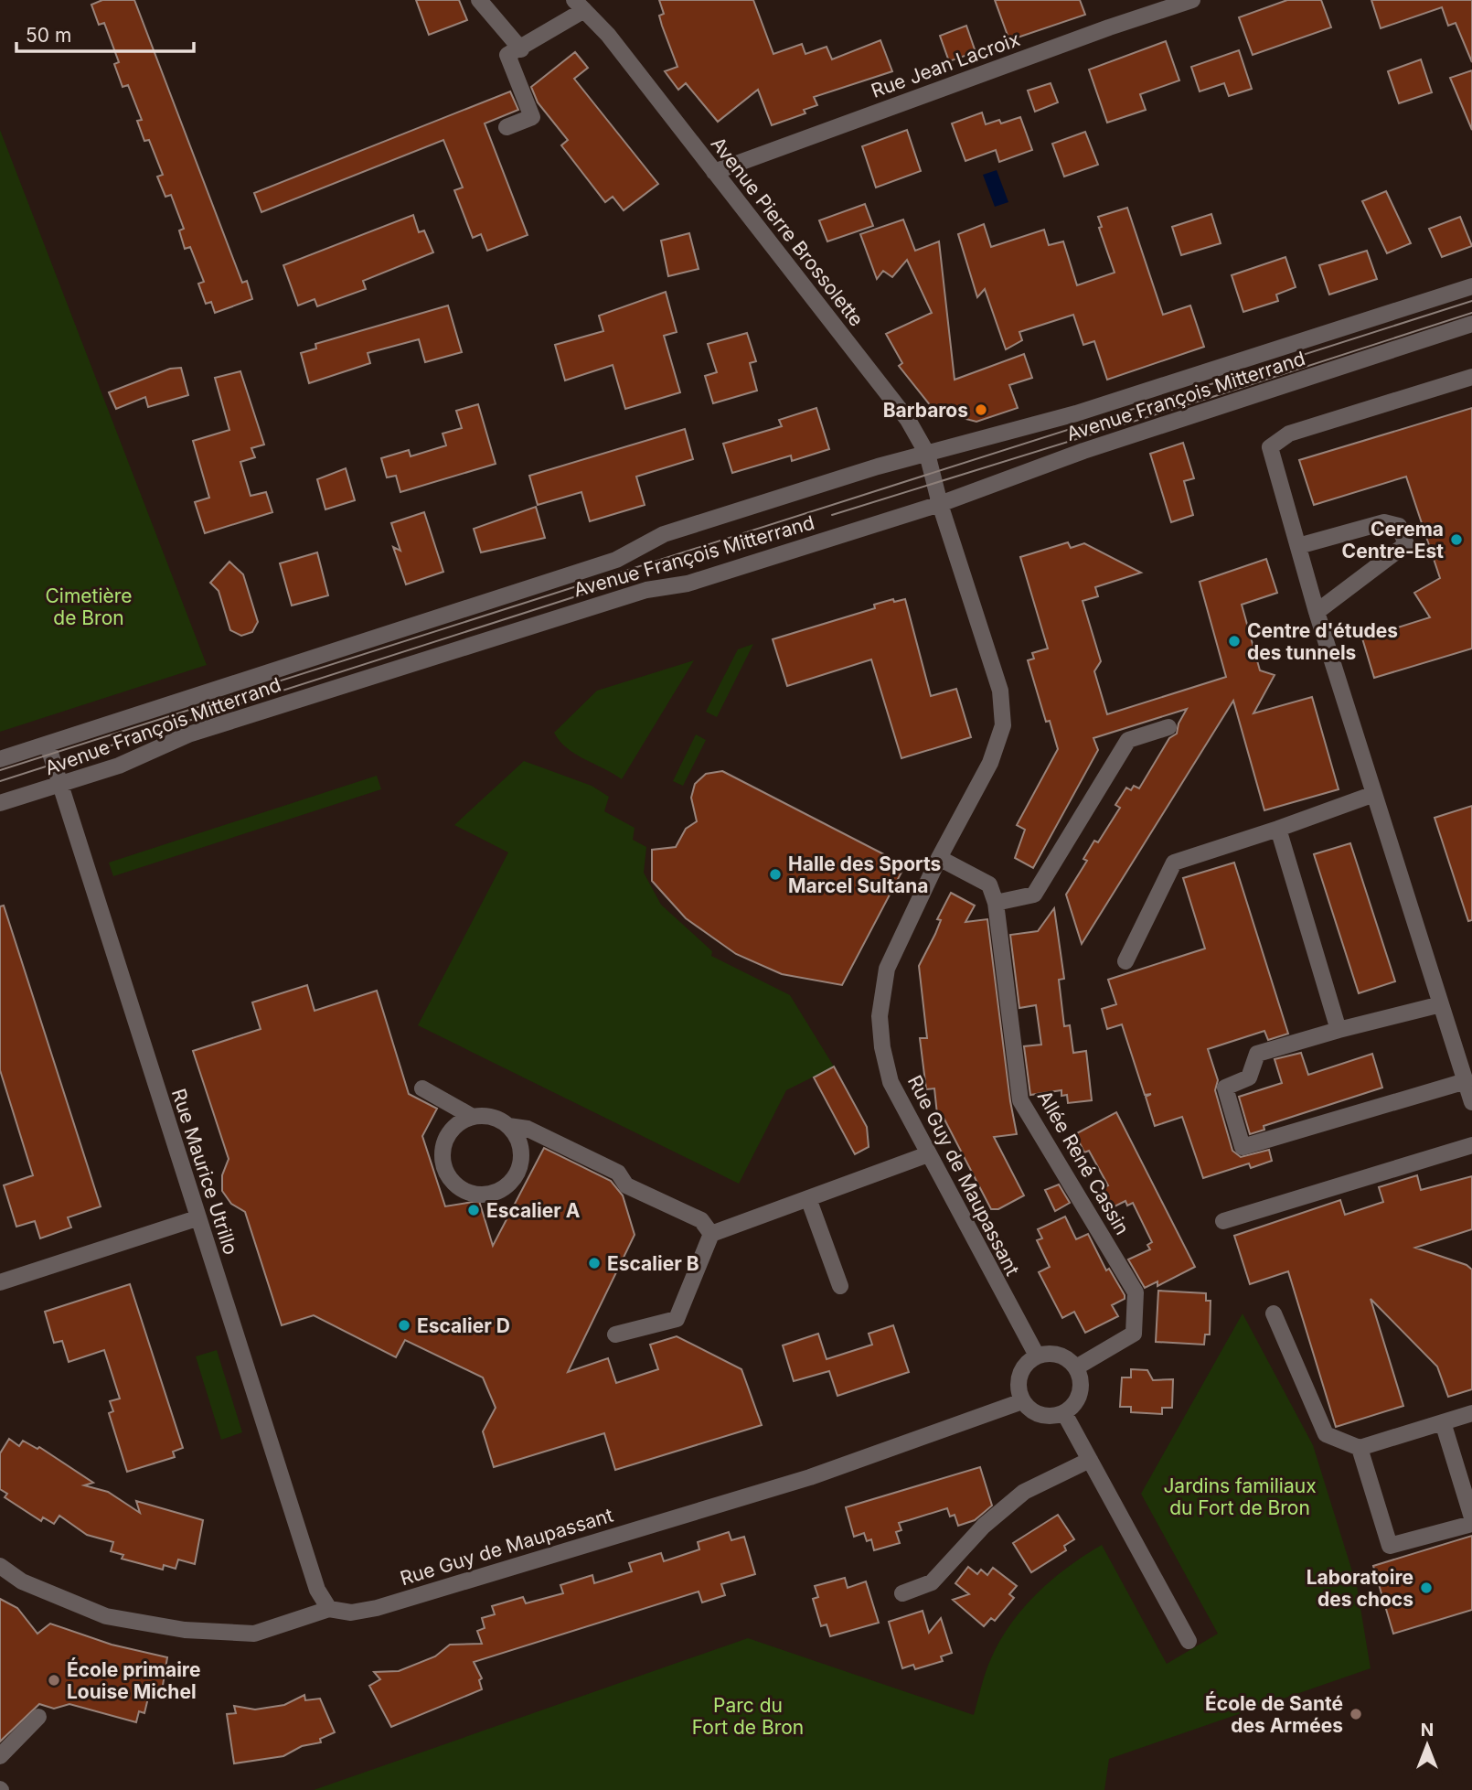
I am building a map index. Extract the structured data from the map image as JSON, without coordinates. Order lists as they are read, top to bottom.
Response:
{
  "streets": {
    "street": [
      "Rue Jean Lacroix",
      "Avenue Pierre Brossolette",
      "Avenue François Mitterrand",
      "Allée René Cassin",
      "Rue Maurice Utrillo",
      "Rue Guy de Maupassant"
    ]
  },
  "crossings": [
    ["Rue Jean Lacroix", "Avenue Pierre Brossolette"],
    ["Avenue Pierre Brossolette", "Avenue François Mitterrand"],
    ["Avenue Pierre Brossolette", "Rue Guy de Maupassant"],
    ["Avenue François Mitterrand", "Rue Maurice Utrillo"],
    ["Avenue François Mitterrand", "Rue Guy de Maupassant"],
    ["Allée René Cassin", "Rue Guy de Maupassant"],
    ["Rue Maurice Utrillo", "Rue Guy de Maupassant"]
  ],
  "parks": ["Cimetière de Bron", "Jardins familiaux du Fort de Bron", "Parc du Fort de Bron"],
  "places": [
    "Barbaros",
    "Cerema Centre-Est",
    "Centre d'études des tunnels",
    "Halle des Sports Marcel Sultana",
    "Escalier A",
    "Escalier B",
    "Escalier D",
    "Laboratoire des chocs",
    "École primaire Louise Michel",
    "École de Santé des Armées"
  ],
  "scale_bar": "50 m",
  "north": "top"
}
